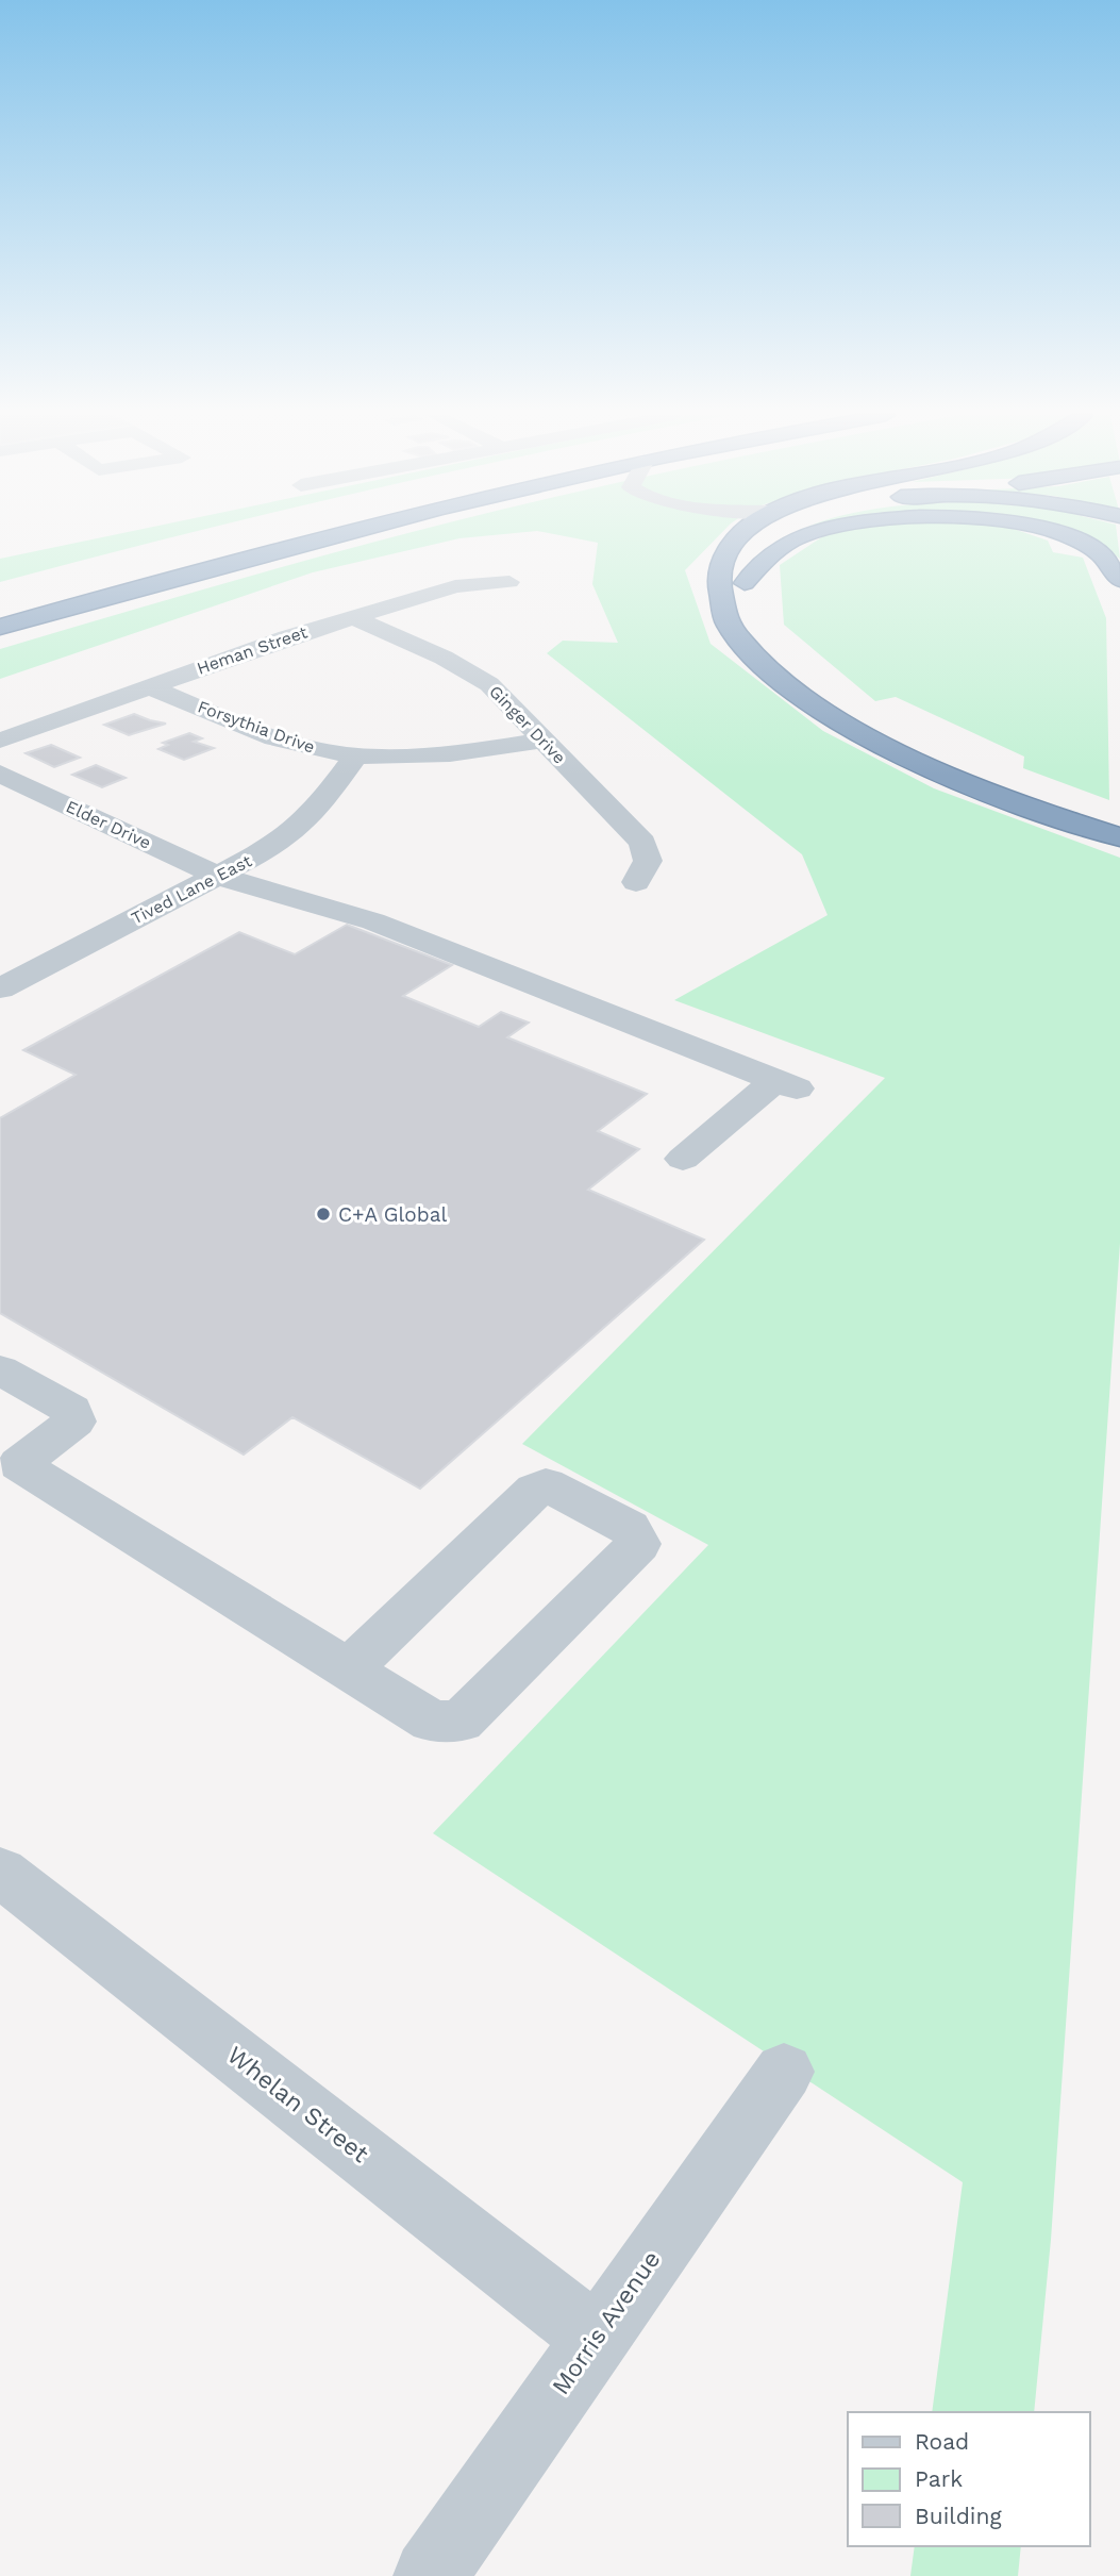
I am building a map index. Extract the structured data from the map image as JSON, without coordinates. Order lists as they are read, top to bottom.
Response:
{
  "streets": {
    "street": [
      "Heman Street",
      "Ginger Drive",
      "Forsythia Drive",
      "Elder Drive",
      "Tived Lane East",
      "Whelan Street",
      "Morris Avenue"
    ]
  },
  "crossings": [
    ["Heman Street", "Ginger Drive"],
    ["Heman Street", "Forsythia Drive"],
    ["Ginger Drive", "Forsythia Drive"],
    ["Forsythia Drive", "Tived Lane East"],
    ["Elder Drive", "Tived Lane East"],
    ["Whelan Street", "Morris Avenue"]
  ],
  "places": ["C+A Global"],
  "legend": ["Road", "Park", "Building"]
}
